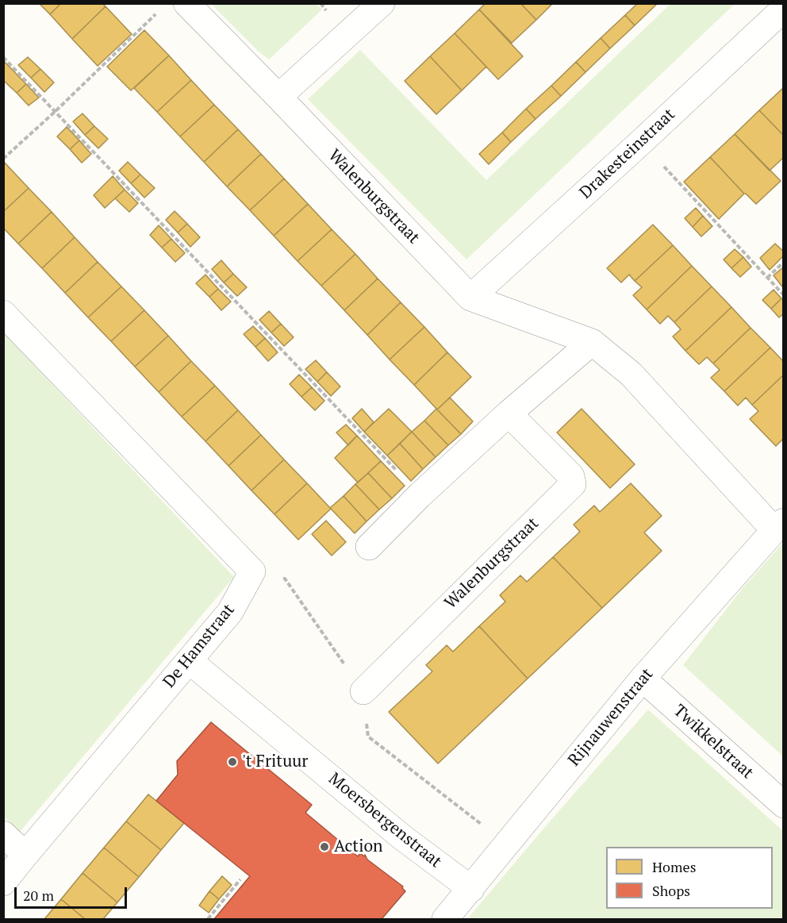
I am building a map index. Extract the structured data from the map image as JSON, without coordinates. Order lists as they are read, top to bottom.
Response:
{
  "streets": {
    "street": [
      "Drakesteinstraat",
      "Walenburgstraat",
      "De Hamstraat",
      "Rijnauwenstraat",
      "Twikkelstraat",
      "Moersbergenstraat"
    ]
  },
  "crossings": [
    ["Drakesteinstraat", "Walenburgstraat"],
    ["Walenburgstraat", "Rijnauwenstraat"],
    ["De Hamstraat", "Moersbergenstraat"],
    ["Rijnauwenstraat", "Twikkelstraat"],
    ["Rijnauwenstraat", "Moersbergenstraat"]
  ],
  "places": ["'t Frituur", "Action"],
  "legend": ["Homes", "Shops"],
  "scale_bar": "20 m"
}
